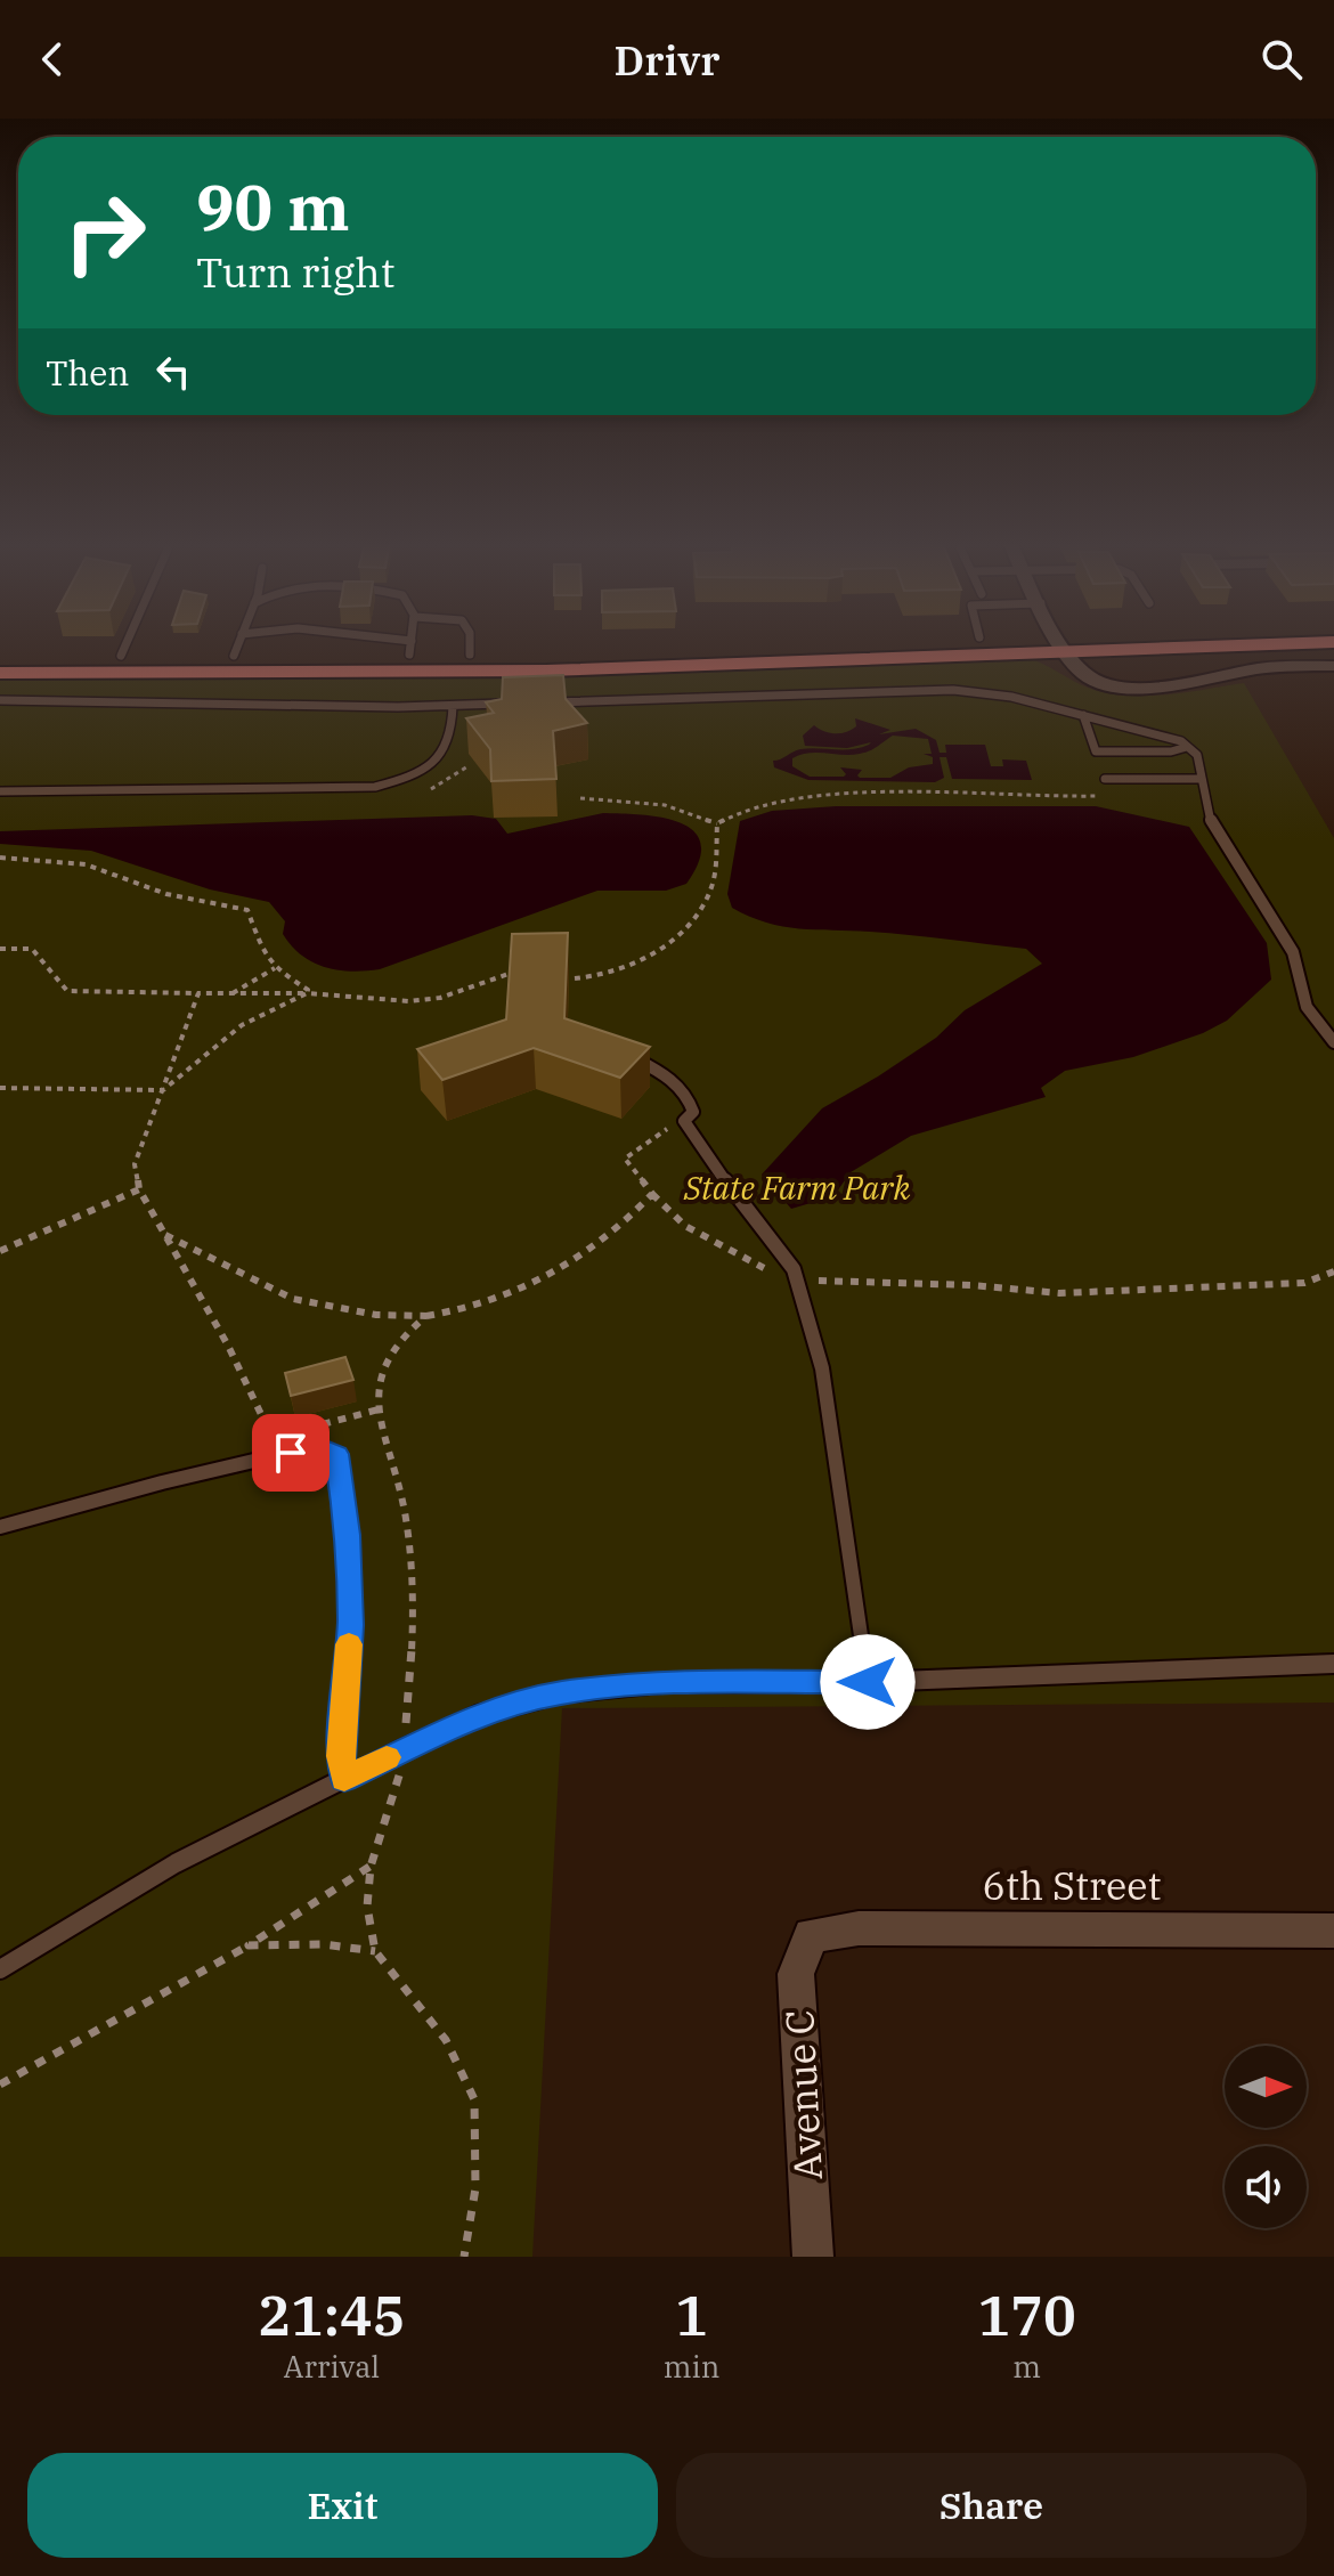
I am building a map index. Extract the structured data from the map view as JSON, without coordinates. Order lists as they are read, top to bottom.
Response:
{
  "streets": {
    "street": ["6th Street", "Avenue C"]
  },
  "crossings": [
    ["6th Street", "Avenue C"]
  ],
  "parks": ["State Farm Park"],
  "north": "right",
  "page": {
    "header": "Drivr",
    "turn": ["90 m", "Turn right"],
    "then": "Then",
    "eta": [
      "21:45",
      "Arrival",
      "1",
      "min",
      "170",
      "m"
    ],
    "buttons": ["Exit", "Share"]
  }
}
